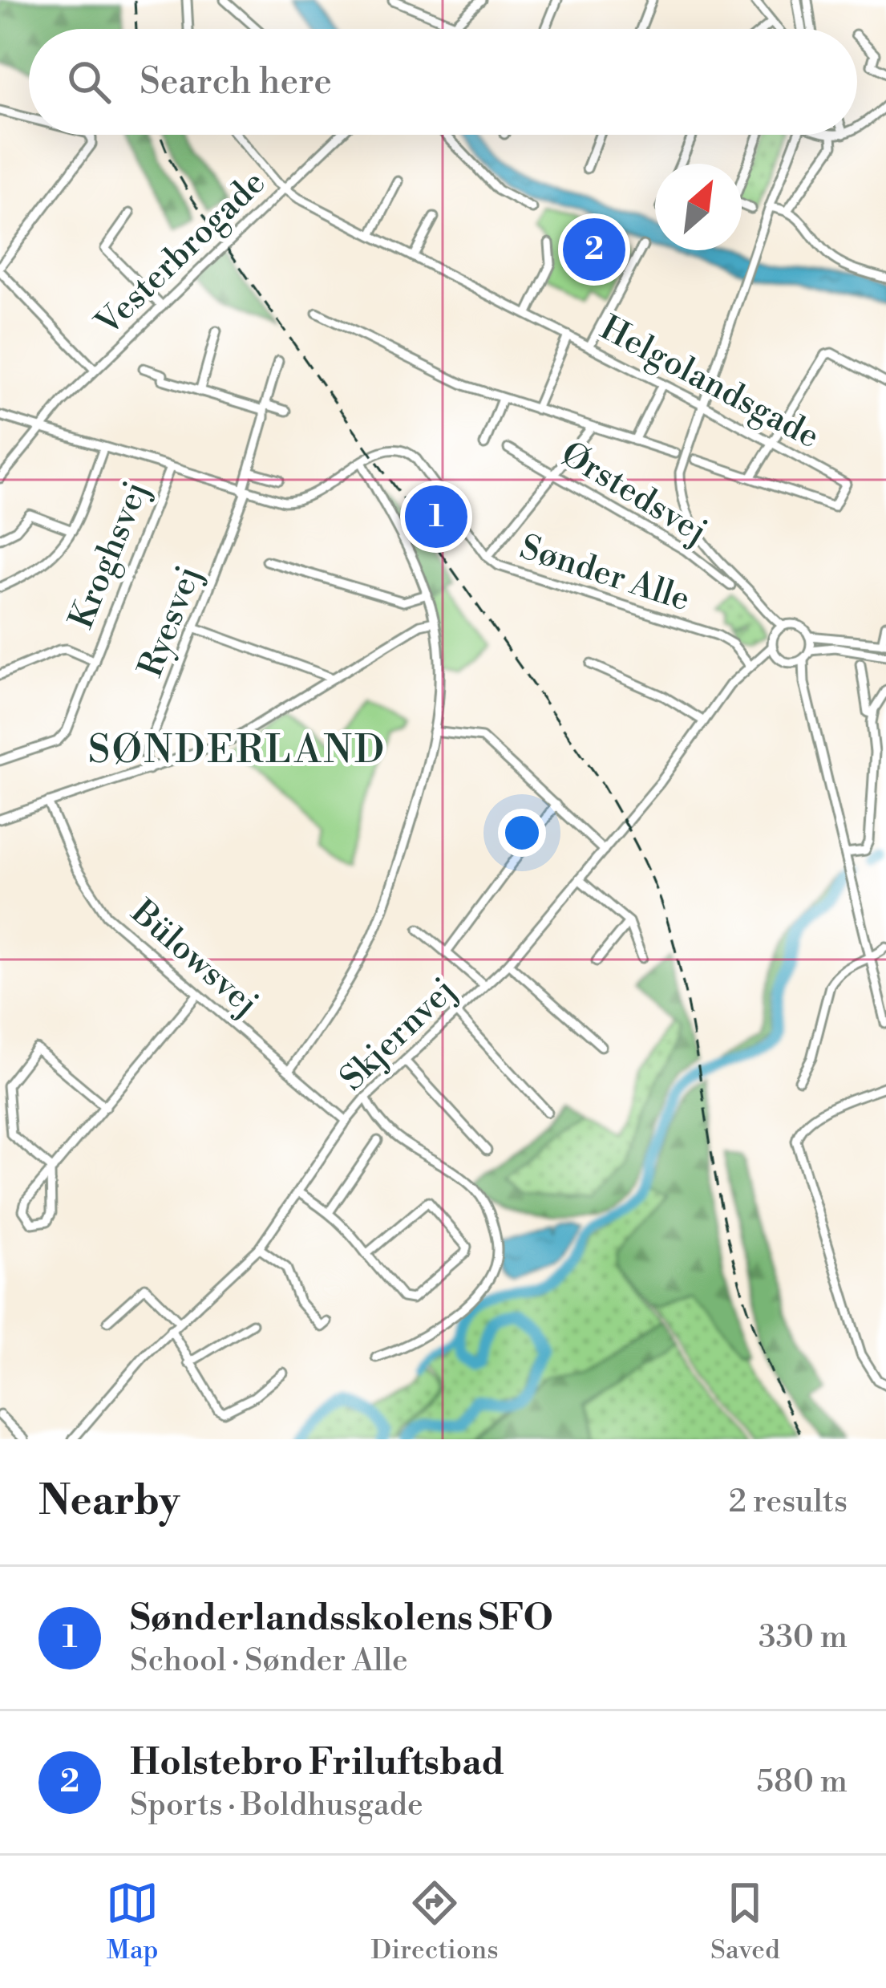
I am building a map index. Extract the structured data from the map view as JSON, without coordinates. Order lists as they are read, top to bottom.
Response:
{
  "streets": {
    "street": [
      "Vesterbrogade",
      "Helgolandsgade",
      "Ørstedsvej",
      "Kroghsvej",
      "Sønder Alle",
      "Ryesvej",
      "Bülowsvej",
      "Skjernvej"
    ]
  },
  "crossings": [
    ["Vesterbrogade", "Helgolandsgade"],
    ["Sønder Alle", "Skjernvej"],
    ["Bülowsvej", "Skjernvej"]
  ],
  "districts": ["SØNDERLAND"],
  "north": "top right",
  "page": {
    "search": "Search here",
    "pins": ["2", "1"],
    "heading": ["Nearby", "2 results"],
    "list": [
      {
        "mark": "1",
        "name": "Sønderlandsskolens SFO",
        "note": "School · Sønder Alle",
        "value": "330 m"
      },
      {
        "mark": "2",
        "name": "Holstebro Friluftsbad",
        "note": "Sports · Boldhusgade",
        "value": "580 m"
      }
    ],
    "nav": ["Map", "Directions", "Saved"]
  }
}
